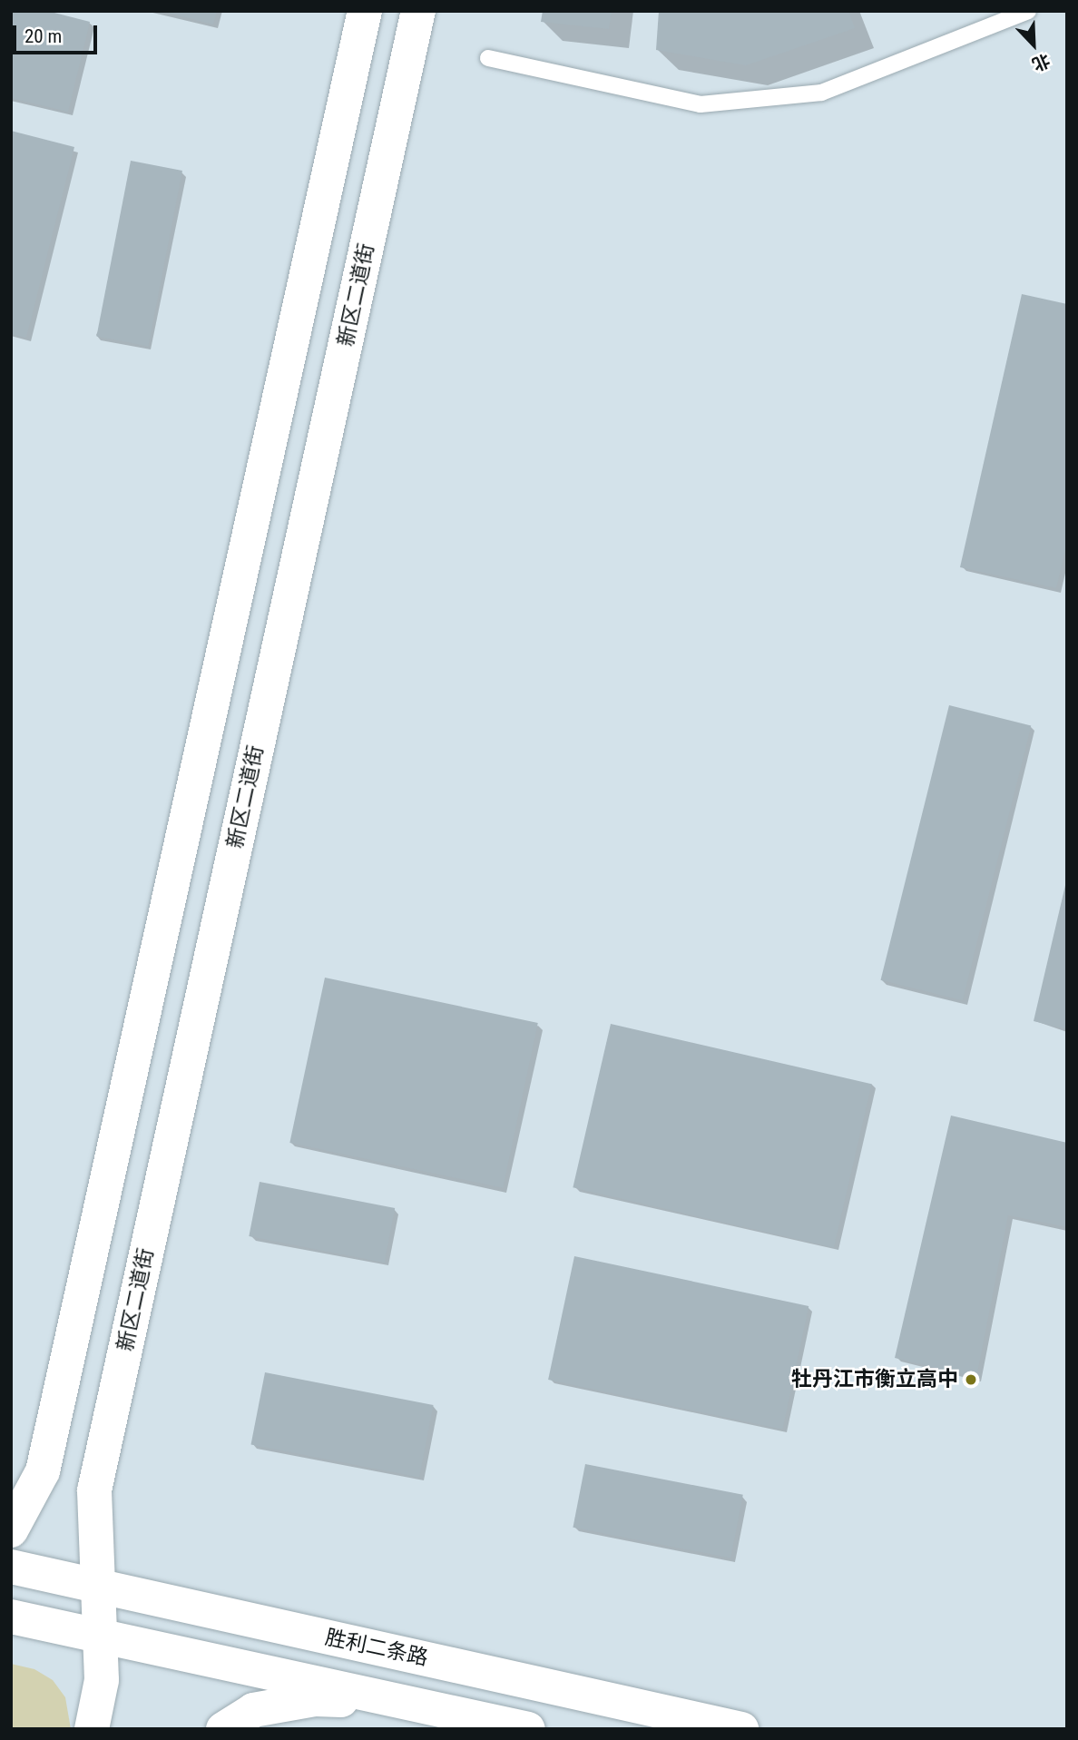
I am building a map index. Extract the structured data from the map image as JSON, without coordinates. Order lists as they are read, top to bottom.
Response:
{
  "streets": {
    "main road": ["新区二道街", "胜利二条路"]
  },
  "crossings": [
    ["新区二道街", "胜利二条路"]
  ],
  "places": ["牡丹江市衡立高中"],
  "scale_bar": "20 m",
  "north": "bottom right"
}
